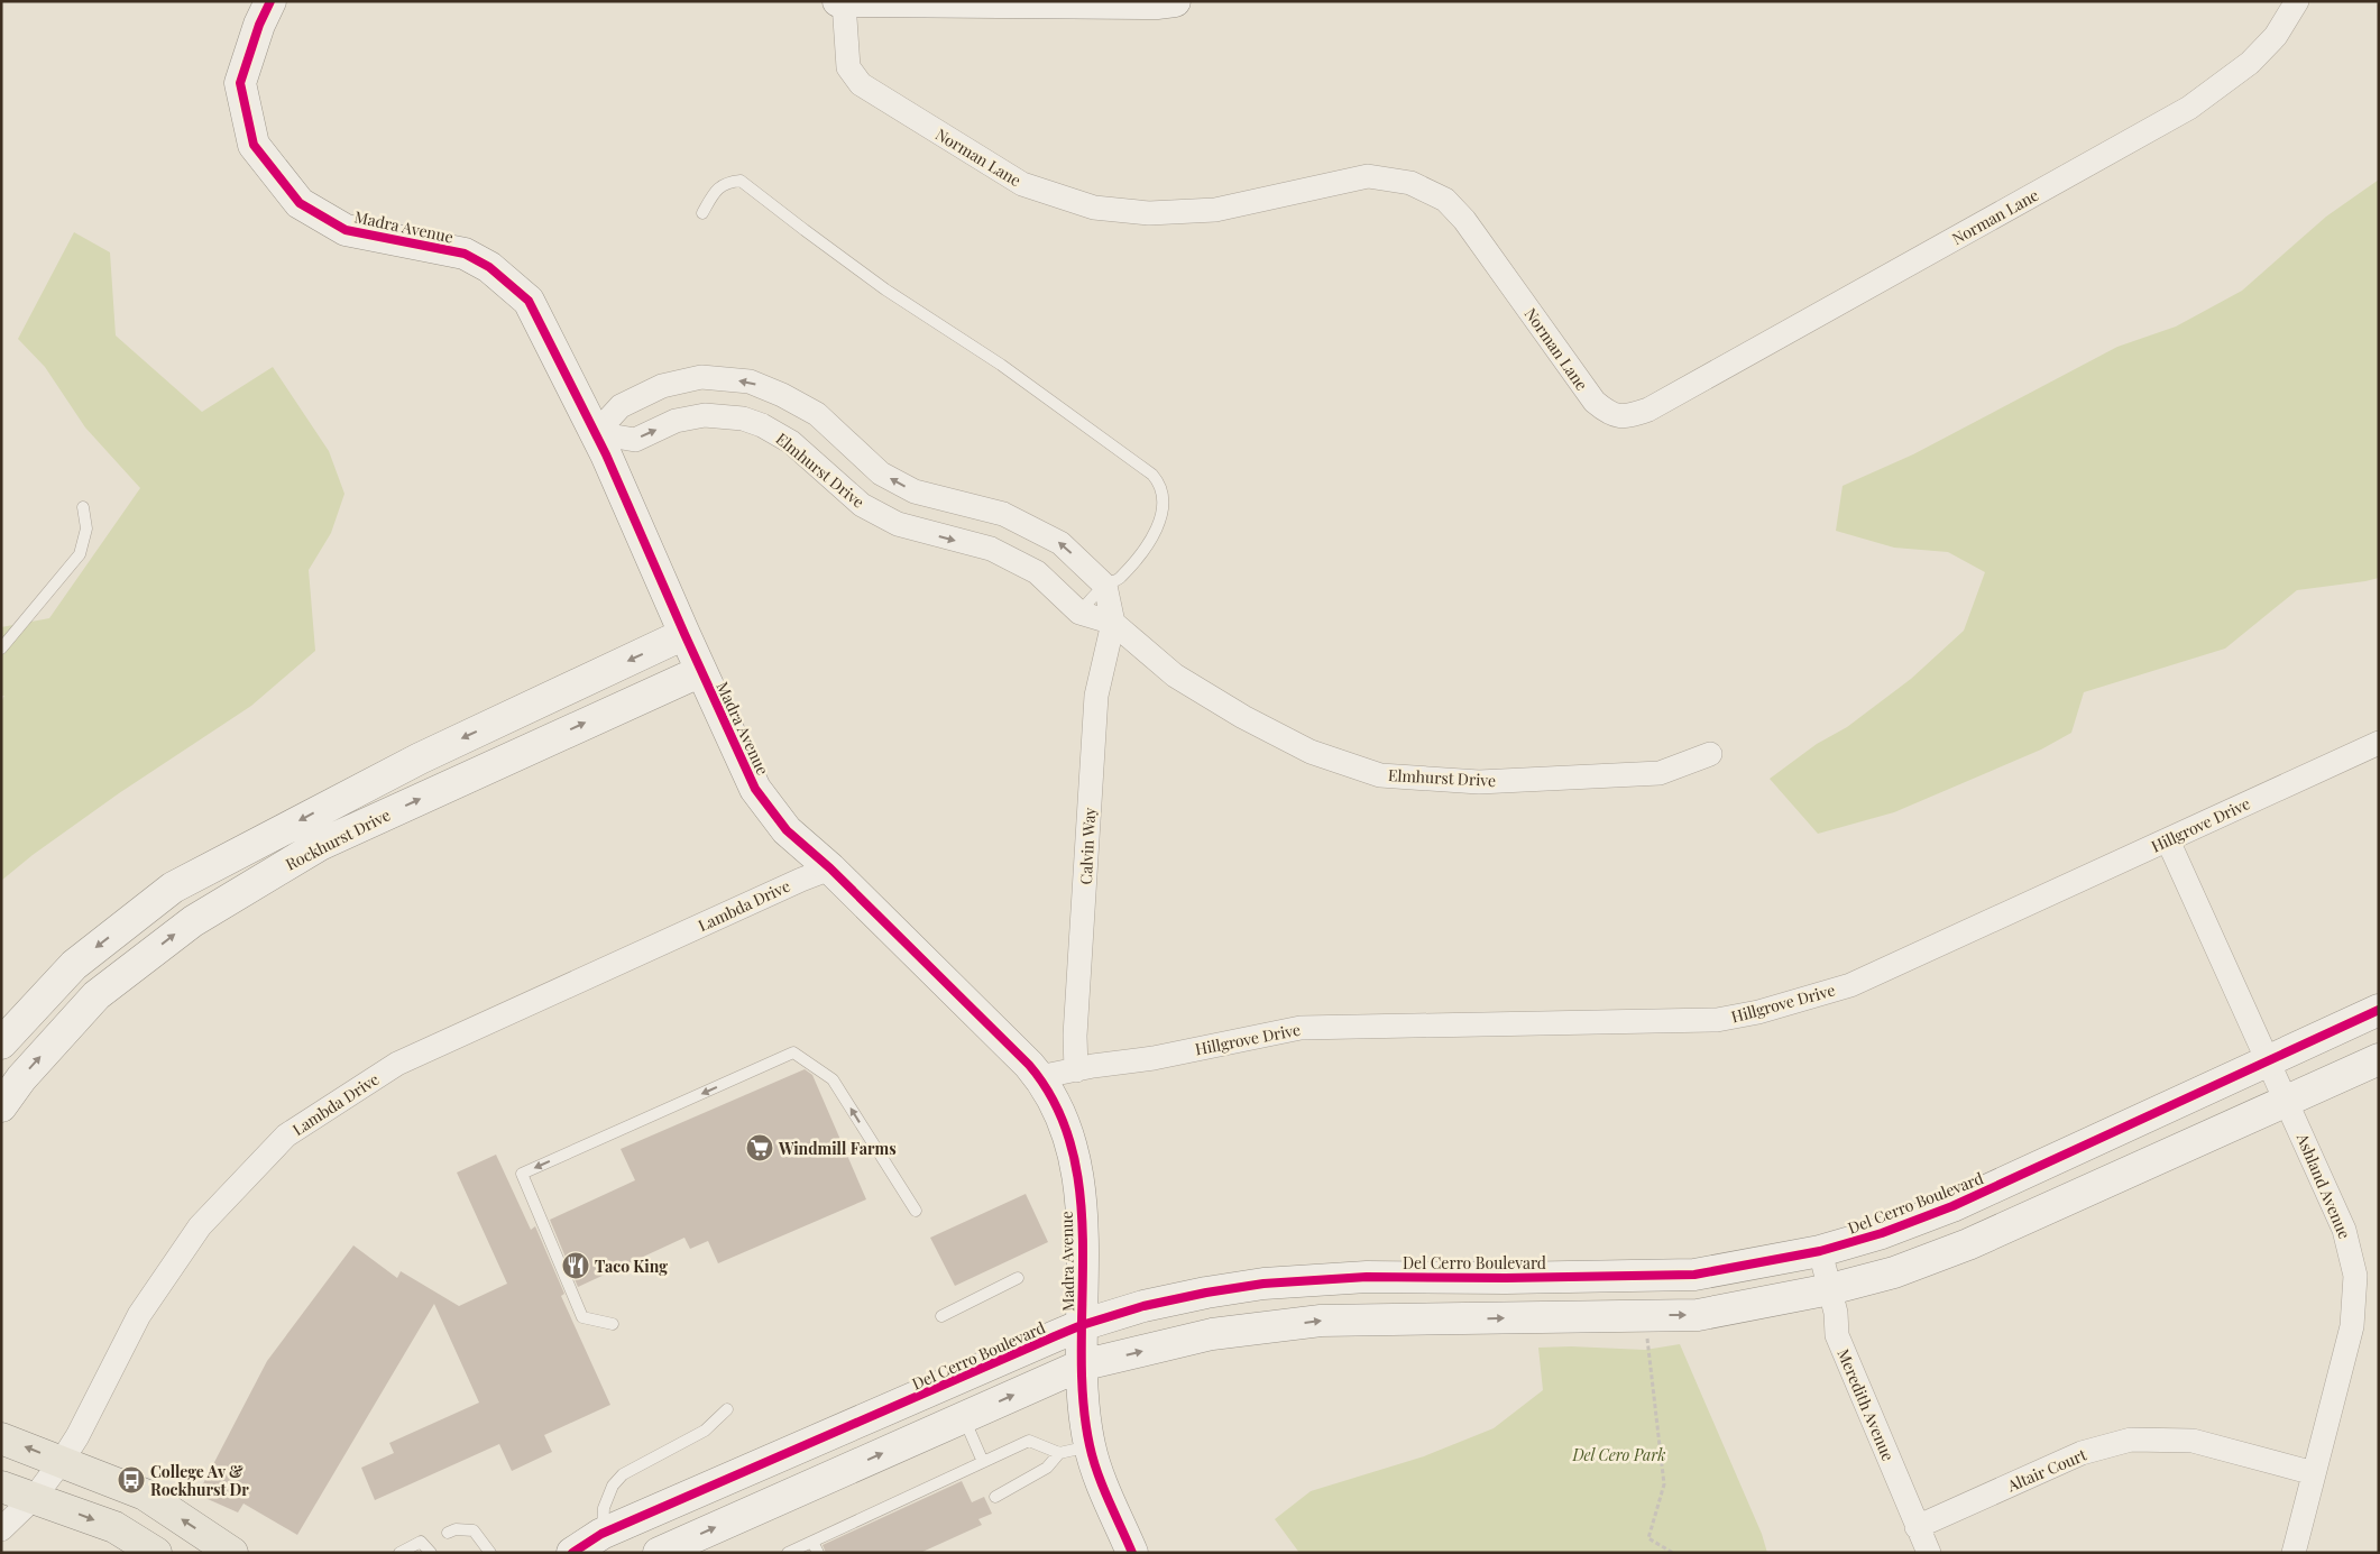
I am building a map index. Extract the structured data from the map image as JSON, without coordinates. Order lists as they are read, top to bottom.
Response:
{
  "streets": {
    "street": [
      "Norman Lane",
      "Madra Avenue",
      "Elmhurst Drive",
      "Hillgrove Drive",
      "Rockhurst Drive",
      "Calvin Way",
      "Lambda Drive",
      "Ashland Avenue",
      "Del Cerro Boulevard",
      "Meredith Avenue",
      "Altair Court"
    ]
  },
  "crossings": [
    ["Madra Avenue", "Elmhurst Drive"],
    ["Madra Avenue", "Hillgrove Drive"],
    ["Madra Avenue", "Rockhurst Drive"],
    ["Madra Avenue", "Lambda Drive"],
    ["Madra Avenue", "Del Cerro Boulevard"],
    ["Elmhurst Drive", "Calvin Way"],
    ["Hillgrove Drive", "Calvin Way"],
    ["Hillgrove Drive", "Ashland Avenue"],
    ["Ashland Avenue", "Del Cerro Boulevard"],
    ["Ashland Avenue", "Altair Court"],
    ["Del Cerro Boulevard", "Meredith Avenue"],
    ["Meredith Avenue", "Altair Court"]
  ],
  "one_way": ["Elmhurst Drive"],
  "parks": ["Del Cero Park"],
  "places": {
    "supermarket": ["Windmill Farms"],
    "restaurant": ["Taco King"],
    "bus stop": ["College Av & Rockhurst Dr"]
  }
}
